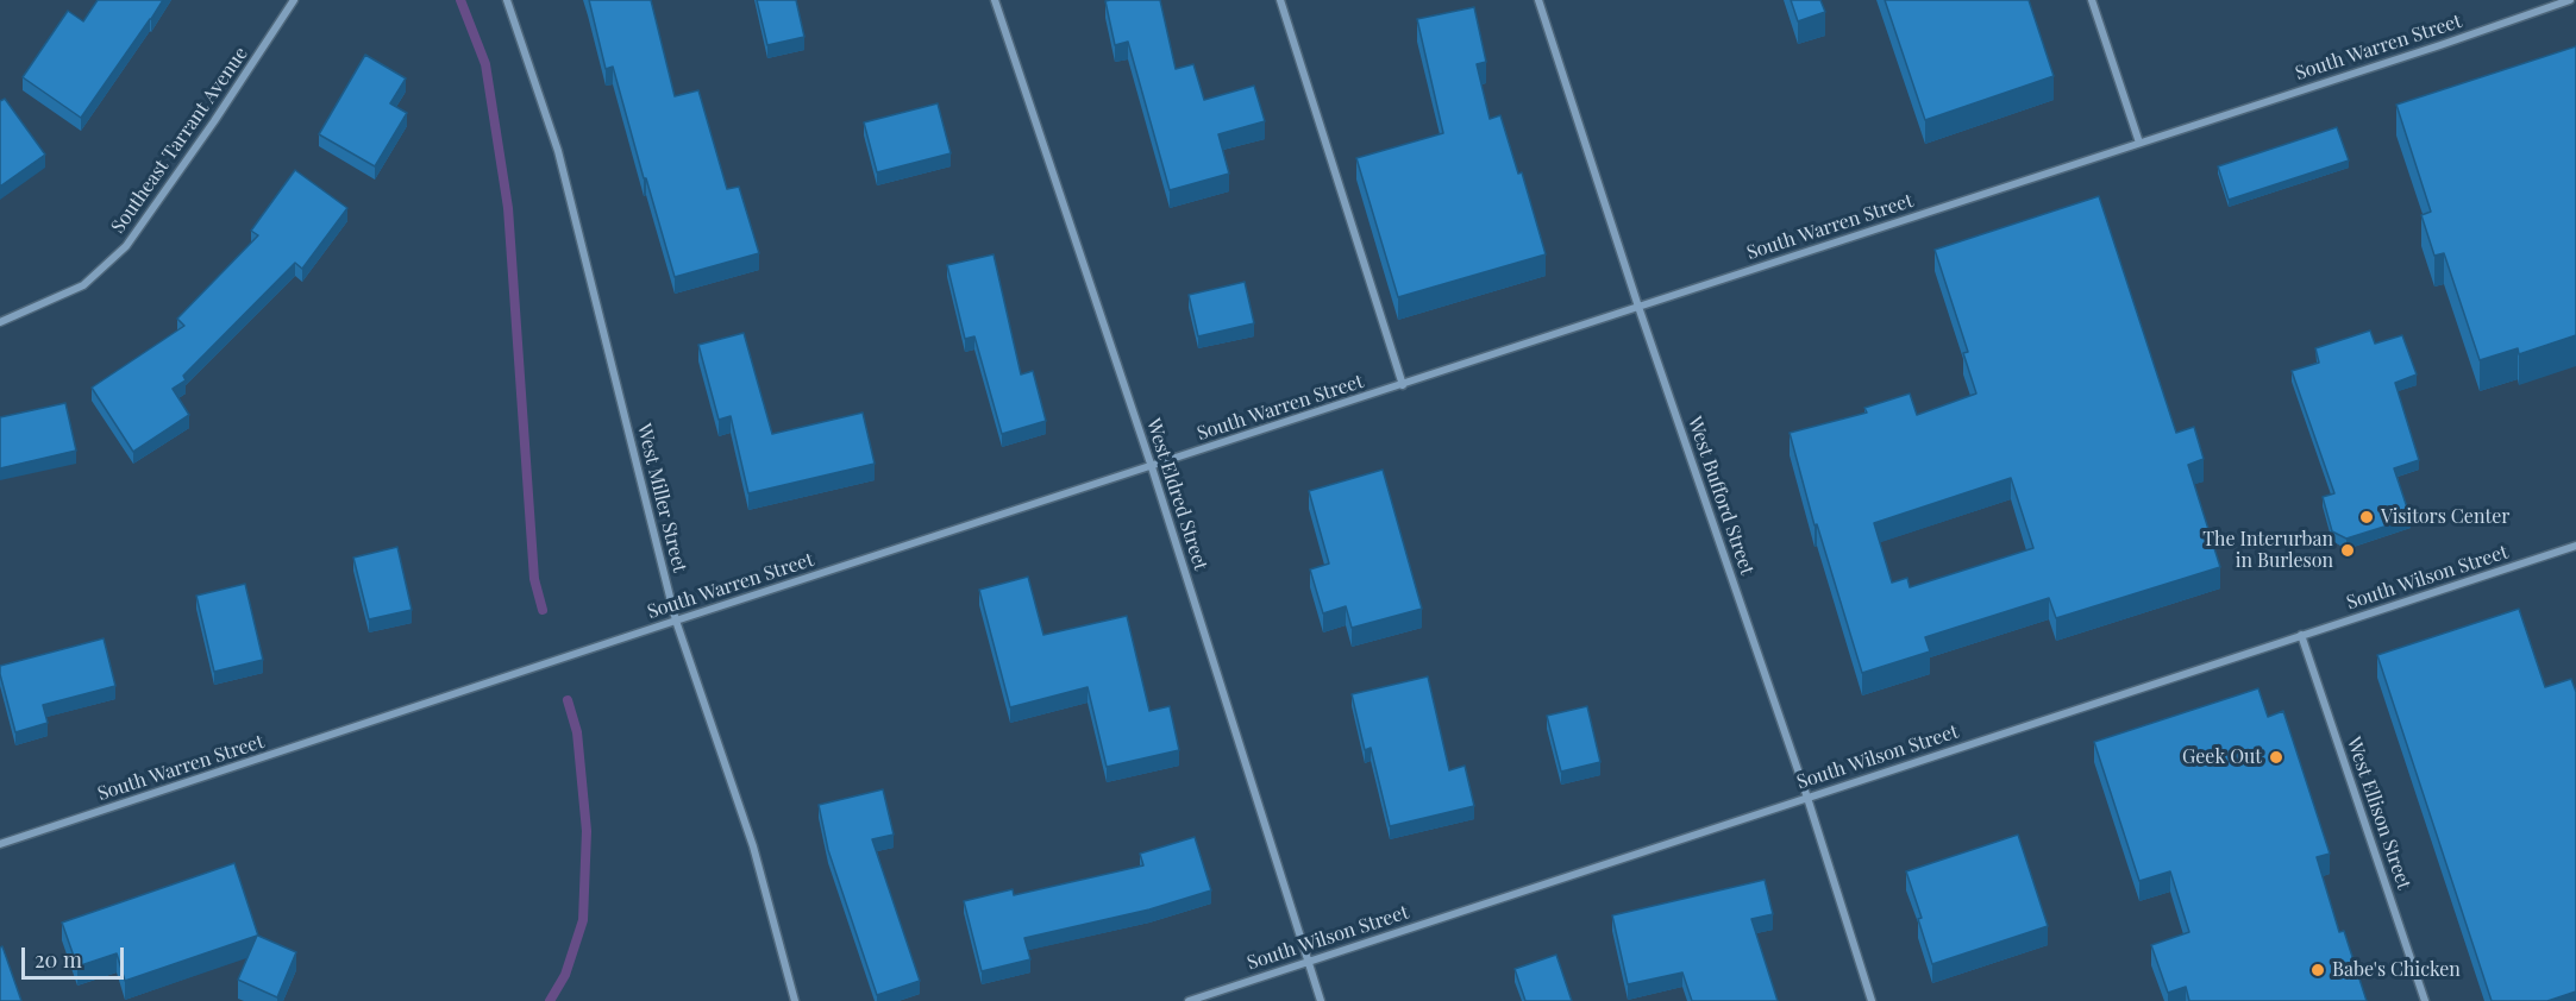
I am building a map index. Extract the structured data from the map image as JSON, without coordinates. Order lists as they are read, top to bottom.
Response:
{
  "streets": {
    "street": [
      "South Warren Street",
      "Southeast Tarrant Avenue",
      "West Eldred Street",
      "West Bufford Street",
      "West Miller Street",
      "South Wilson Street",
      "West Ellison Street"
    ]
  },
  "crossings": [
    ["South Warren Street", "West Eldred Street"],
    ["South Warren Street", "West Bufford Street"],
    ["South Warren Street", "West Miller Street"],
    ["West Eldred Street", "South Wilson Street"],
    ["West Bufford Street", "South Wilson Street"],
    ["South Wilson Street", "West Ellison Street"]
  ],
  "places": [
    "Visitors Center",
    "The Interurban in Burleson",
    "Geek Out",
    "Babe's Chicken"
  ],
  "scale_bar": "20 m"
}
